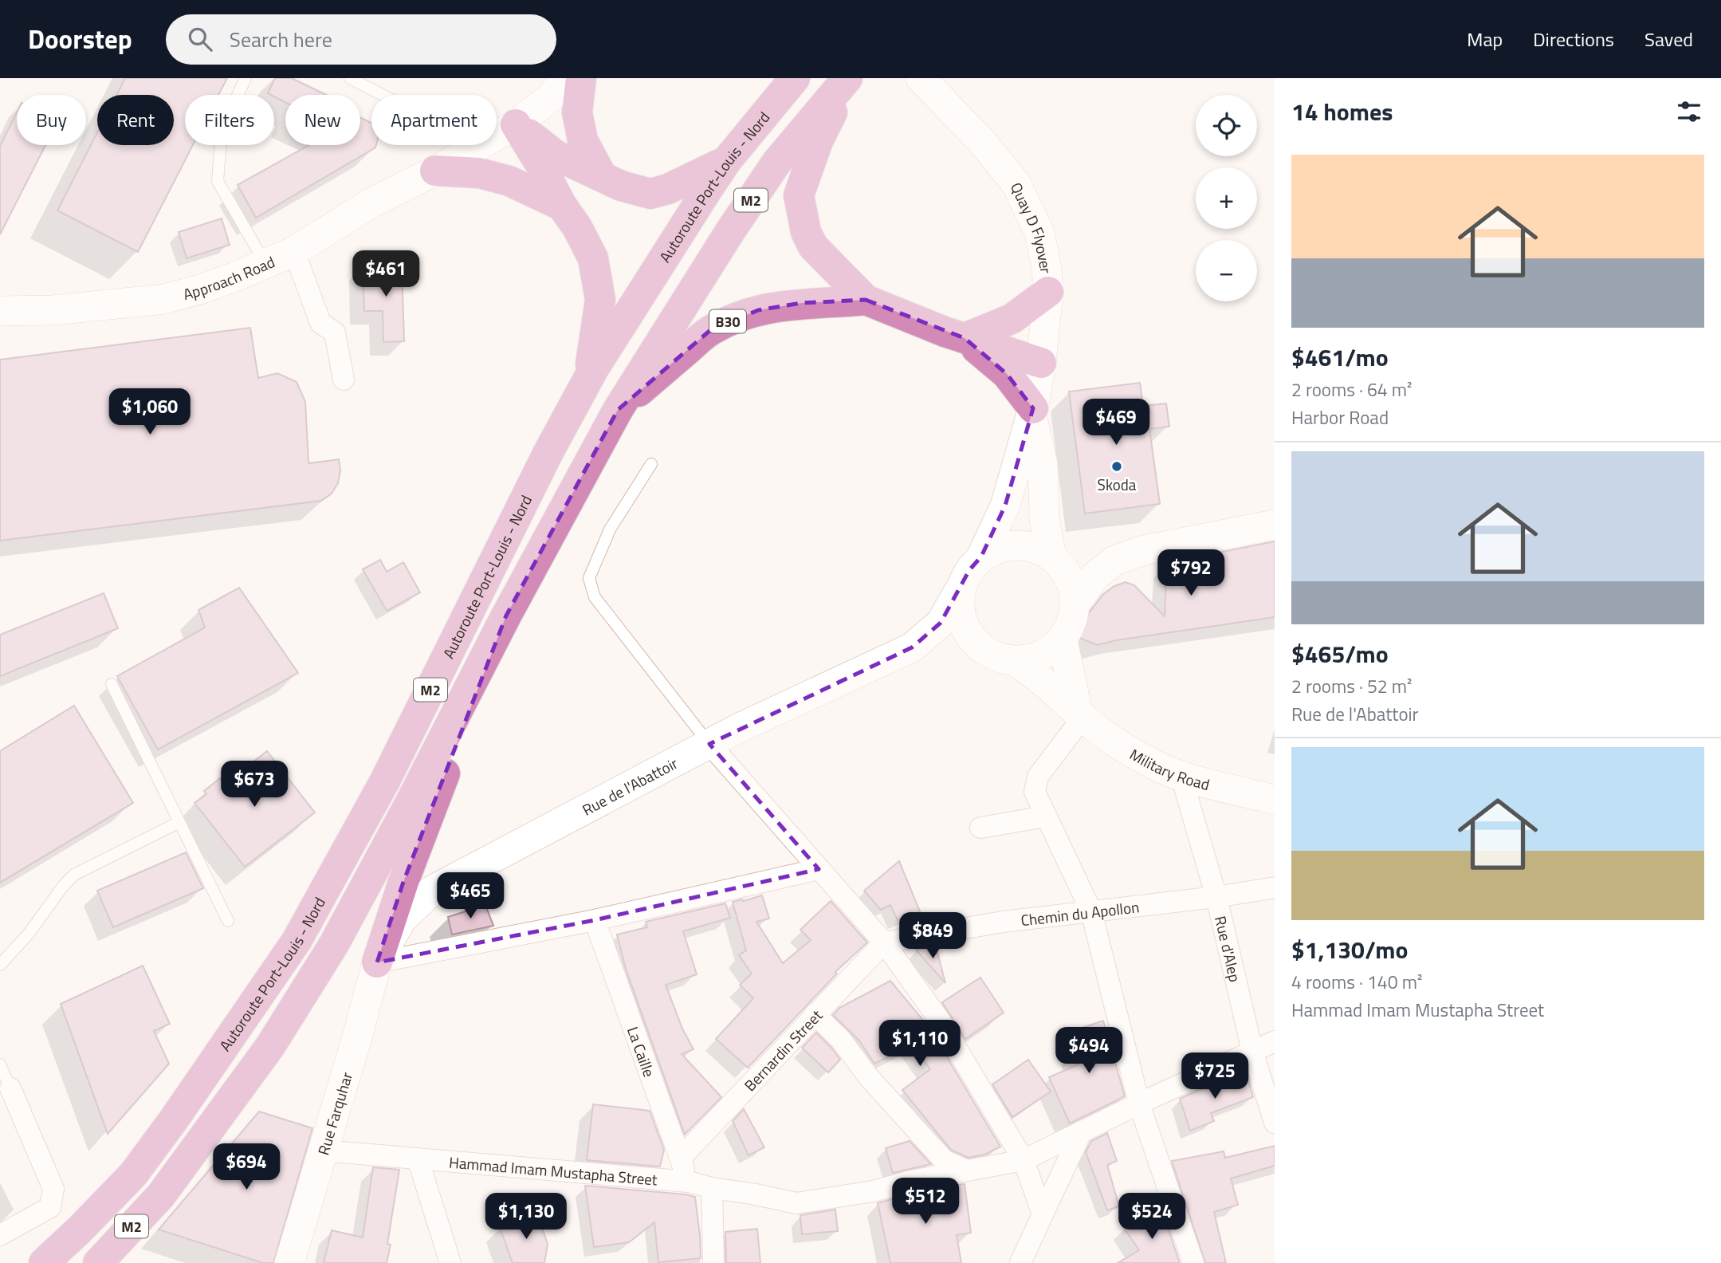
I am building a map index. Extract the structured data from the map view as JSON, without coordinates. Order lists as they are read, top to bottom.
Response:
{
  "streets": {
    "highway": ["Autoroute Port-Louis - Nord", "M2", "B30"],
    "main road": [
      "Quay D Flyover",
      "Approach Road",
      "Military Road",
      "Rue de l'Abattoir",
      "Rue Farquhar"
    ],
    "street": [
      "Chemin du Apollon",
      "Rue d'Alep",
      "Bernardin Street",
      "La Caille",
      "Hammad Imam Mustapha Street"
    ]
  },
  "crossings": [
    ["M2", "B30"],
    ["Quay D Flyover", "Military Road"],
    ["Quay D Flyover", "Rue de l'Abattoir"],
    ["Military Road", "Rue de l'Abattoir"],
    ["Military Road", "Rue d'Alep"],
    ["Rue de l'Abattoir", "Rue Farquhar"],
    ["Chemin du Apollon", "Rue d'Alep"],
    ["Chemin du Apollon", "Bernardin Street"],
    ["Rue d'Alep", "Hammad Imam Mustapha Street"],
    ["Bernardin Street", "La Caille"],
    ["La Caille", "Hammad Imam Mustapha Street"],
    ["Rue Farquhar", "Hammad Imam Mustapha Street"]
  ],
  "places": ["Skoda"],
  "page": {
    "header": "Doorstep",
    "search": "Search here",
    "nav": ["Map", "Directions", "Saved"],
    "heading": "14 homes",
    "map_buttons": ["+", "−"],
    "chip": [
      "Buy",
      "Rent",
      "Filters",
      "New",
      "Apartment"
    ],
    "list": [
      {
        "name": "$461/mo",
        "note": "2 rooms · 64 m² · Harbor Road"
      },
      {
        "name": "$465/mo",
        "note": "2 rooms · 52 m² · Rue de l'Abattoir"
      },
      {
        "name": "$1,130/mo",
        "note": "4 rooms · 140 m² · Hammad Imam Mustapha Street"
      }
    ],
    "price": [
      "$461",
      "$1,060",
      "$469",
      "$792",
      "$673",
      "$465",
      "$849",
      "$1,110",
      "$494",
      "$725",
      "$694",
      "$512",
      "$1,130",
      "$524"
    ]
  }
}
